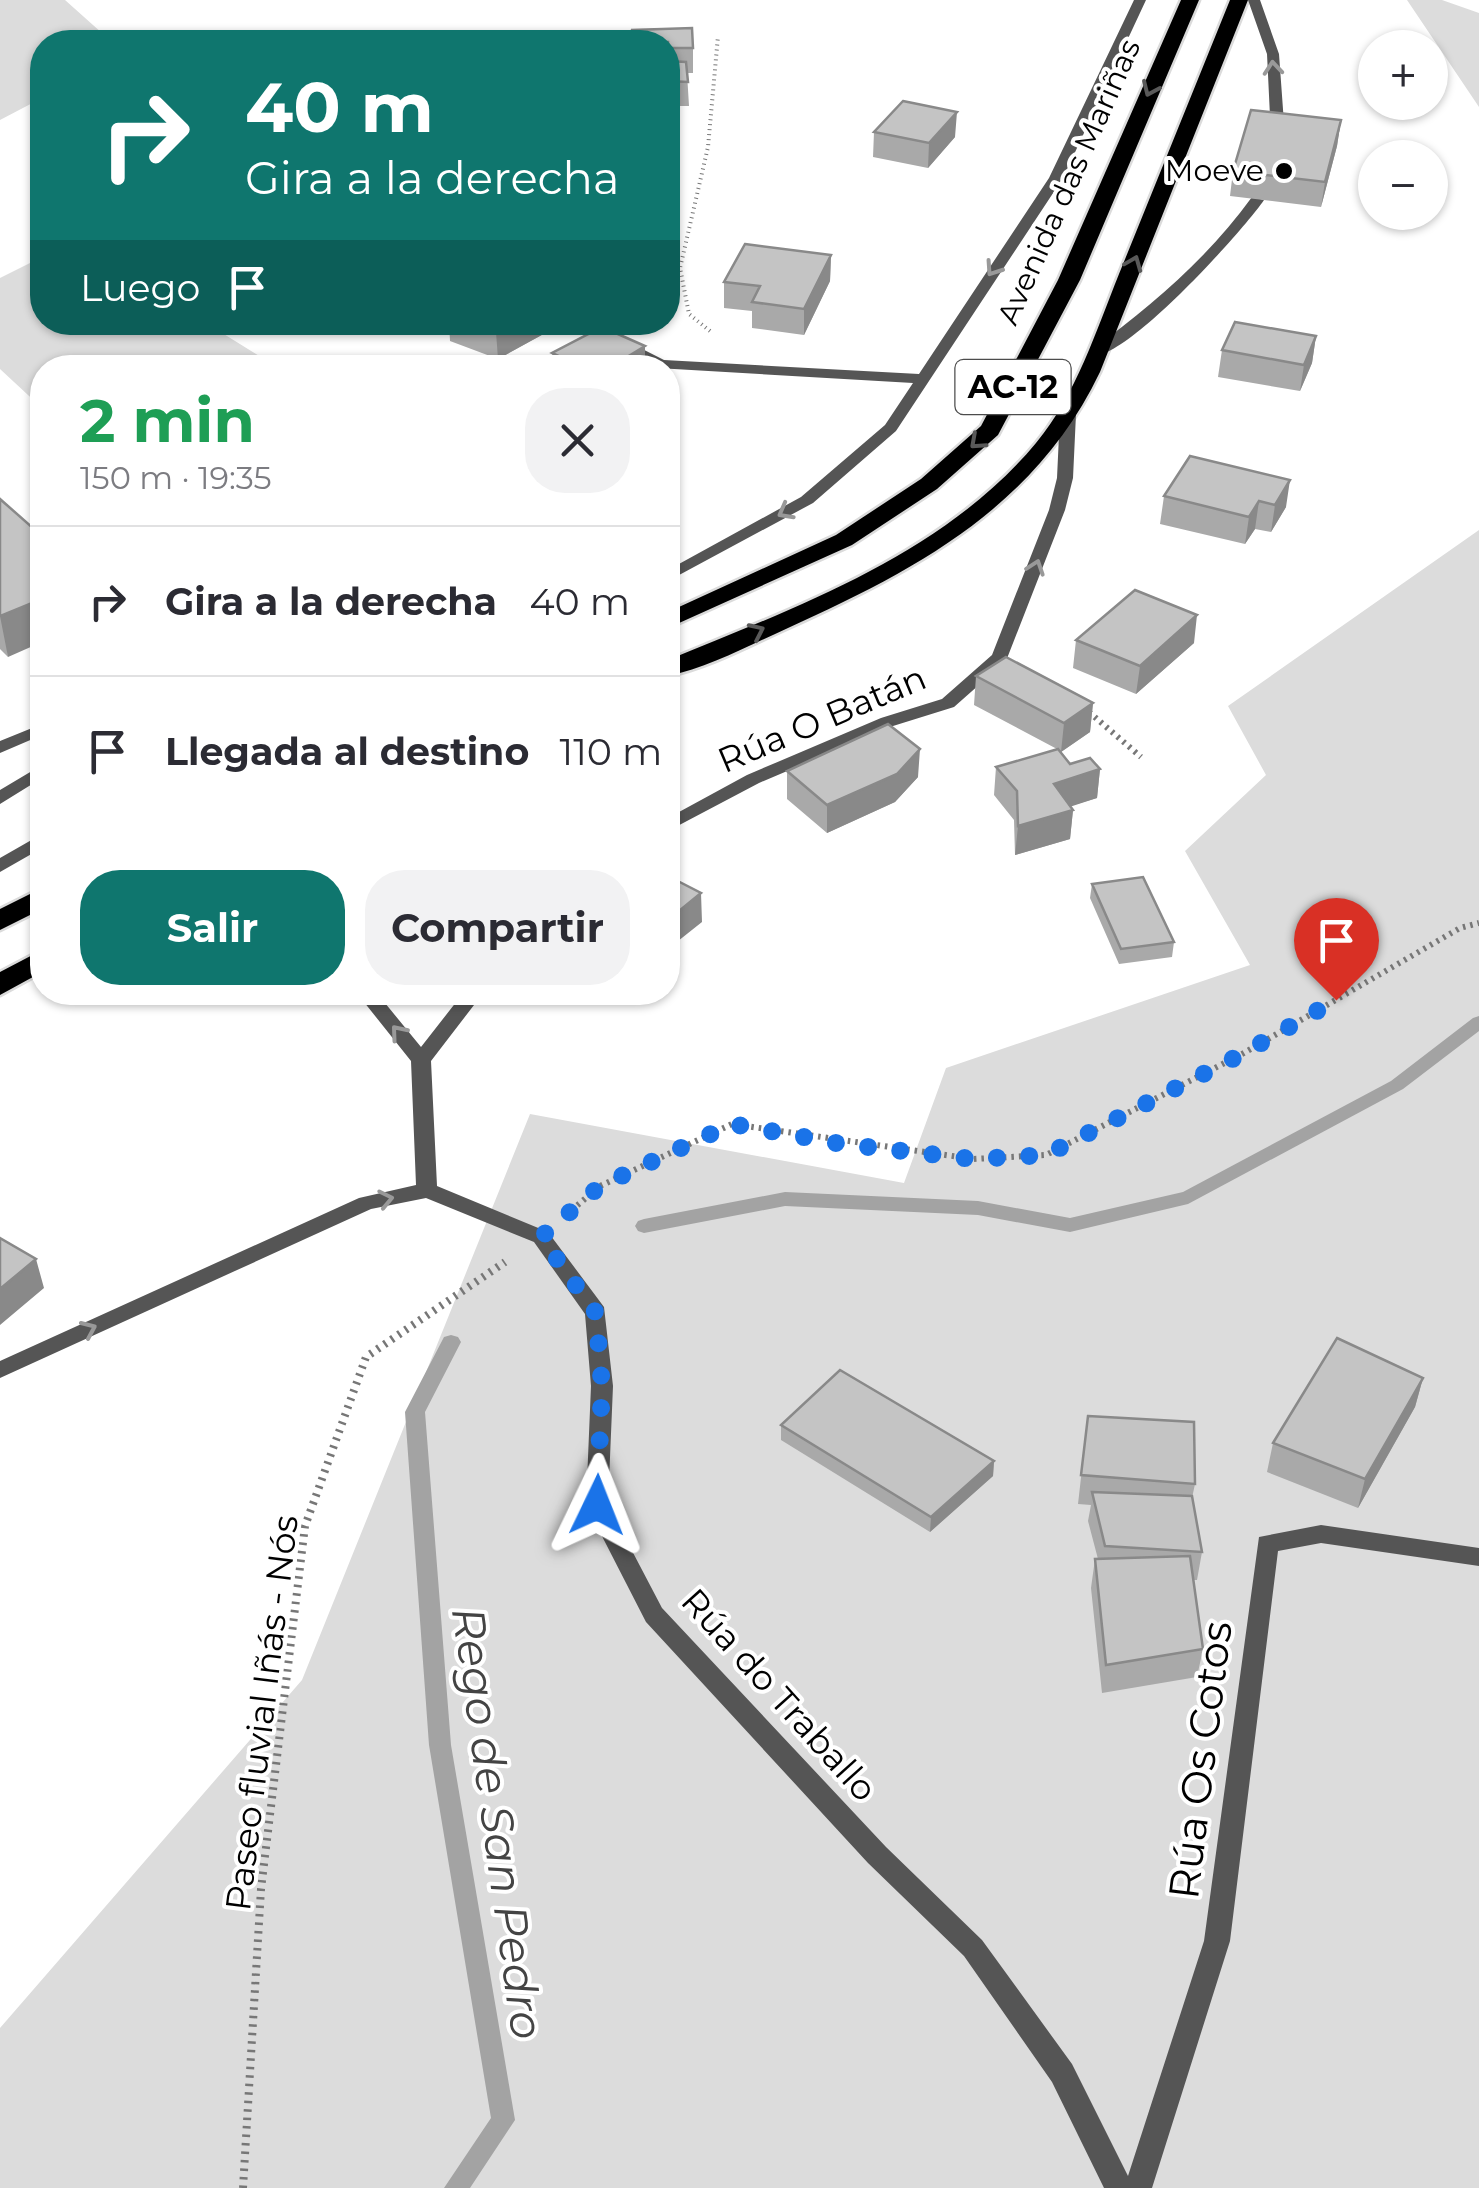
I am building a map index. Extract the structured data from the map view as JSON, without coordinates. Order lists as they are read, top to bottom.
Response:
{
  "streets": {
    "highway": ["Avenida das Mariñas", "AC-12"],
    "street": ["Rúa O Batán", "Rúa do Traballo", "Rúa Os Cotos"],
    "path": ["Paseo fluvial Iñás - Nós"]
  },
  "crossings": [
    ["AC-12", "Rúa O Batán"],
    ["Rúa do Traballo", "Paseo fluvial Iñás - Nós"]
  ],
  "one_way": ["Avenida das Mariñas", "Rúa O Batán"],
  "water": ["Rego de San Pedro"],
  "places": ["Moeve"],
  "page": {
    "map_buttons": ["+", "−"],
    "turn": ["40 m", "Gira a la derecha"],
    "then": "Luego",
    "heading": ["2 min", "150 m · 19:35"],
    "list": [
      {
        "name": "Gira a la derecha",
        "value": "40 m"
      },
      {
        "name": "Llegada al destino",
        "value": "110 m"
      }
    ],
    "buttons": ["Salir", "Compartir"]
  }
}
